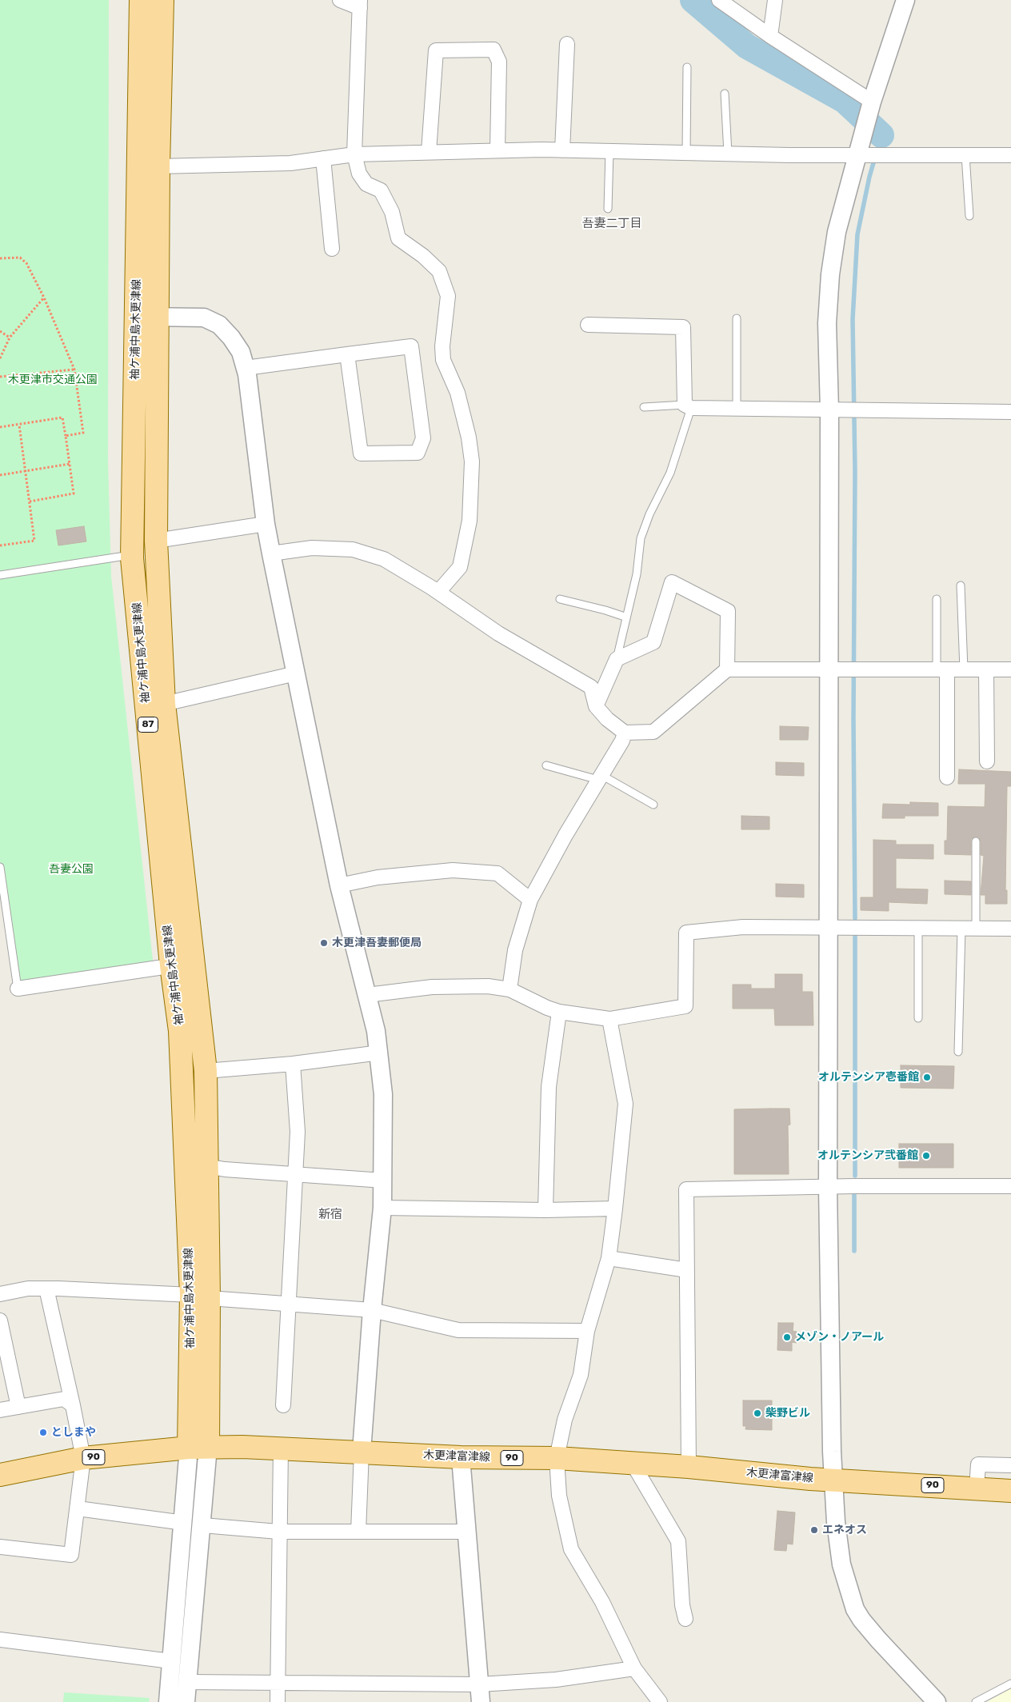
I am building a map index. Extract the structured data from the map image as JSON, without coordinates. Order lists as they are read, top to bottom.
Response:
{
  "streets": {
    "main road": [
      "袖ケ浦中島木更津線",
      "87",
      "木更津富津線",
      "90"
    ]
  },
  "crossings": [
    ["袖ケ浦中島木更津線", "木更津富津線"]
  ],
  "districts": ["吾妻二丁目", "新宿"],
  "parks": ["木更津市交通公園", "吾妻公園"],
  "places": [
    "木更津吾妻郵便局",
    "オルテンシア壱番館",
    "オルテンシア弐番館",
    "メゾン・ノアール",
    "柴野ビル",
    "としまや",
    "エネオス"
  ]
}
